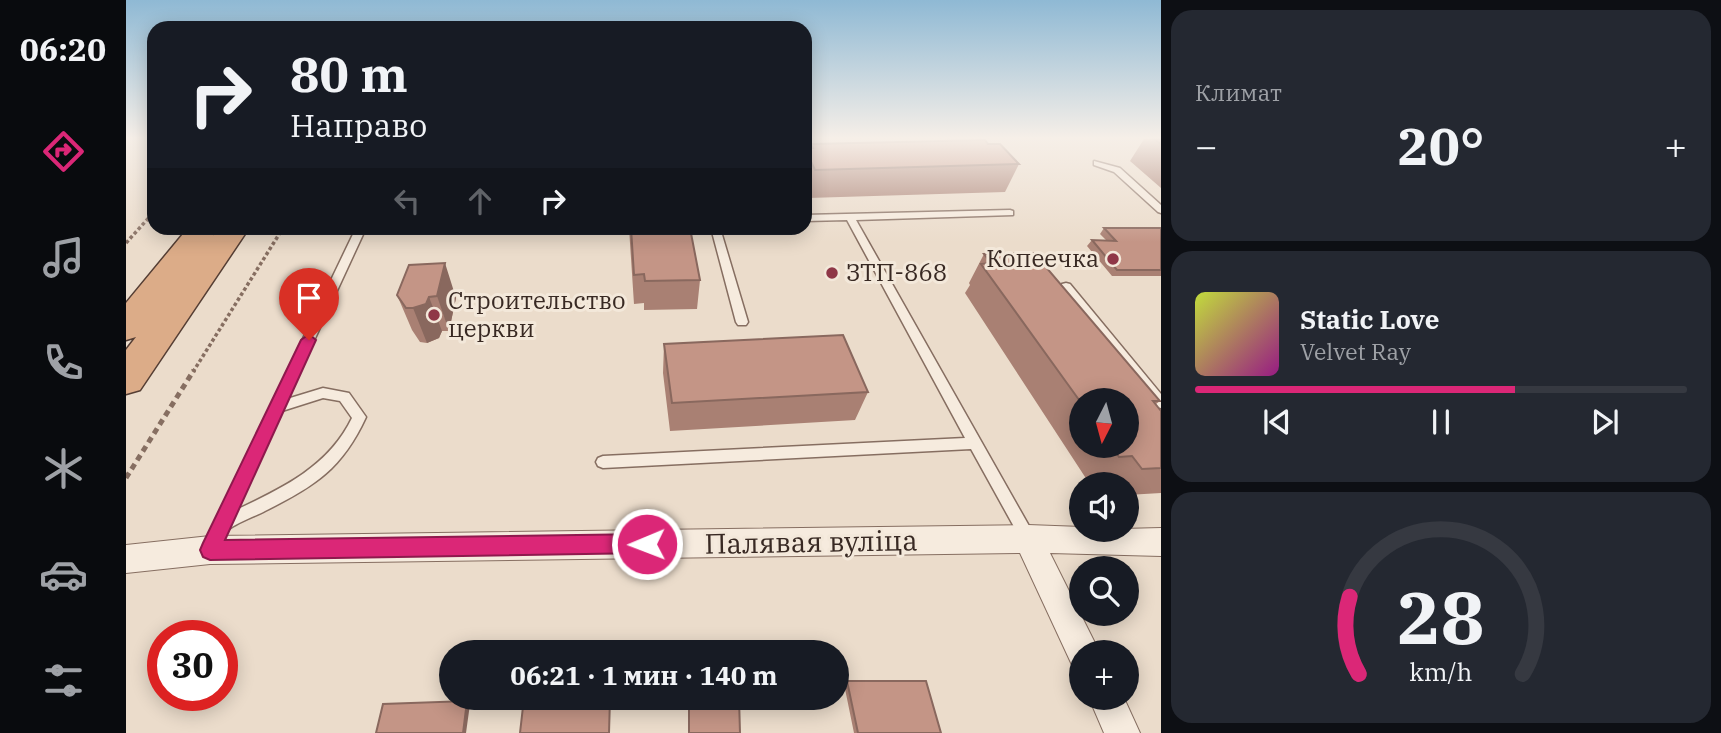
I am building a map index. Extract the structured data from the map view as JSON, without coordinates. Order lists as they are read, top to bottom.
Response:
{
  "streets": {
    "street": ["Палявая вуліца"]
  },
  "places": ["Копеечка", "ЗТП-868", "Строительство церкви"],
  "north": "bottom",
  "page": {
    "tabs": "06:20",
    "tile": "Климат",
    "turn": ["80 m", "Направо"],
    "heat": ["−", "20°", "+"],
    "song": ["Static Love", "Velvet Ray"],
    "map_buttons": "+",
    "limit": "30",
    "trip": "06:21 · 1 мин · 140 m",
    "gauge": ["28", "km/h"]
  }
}
